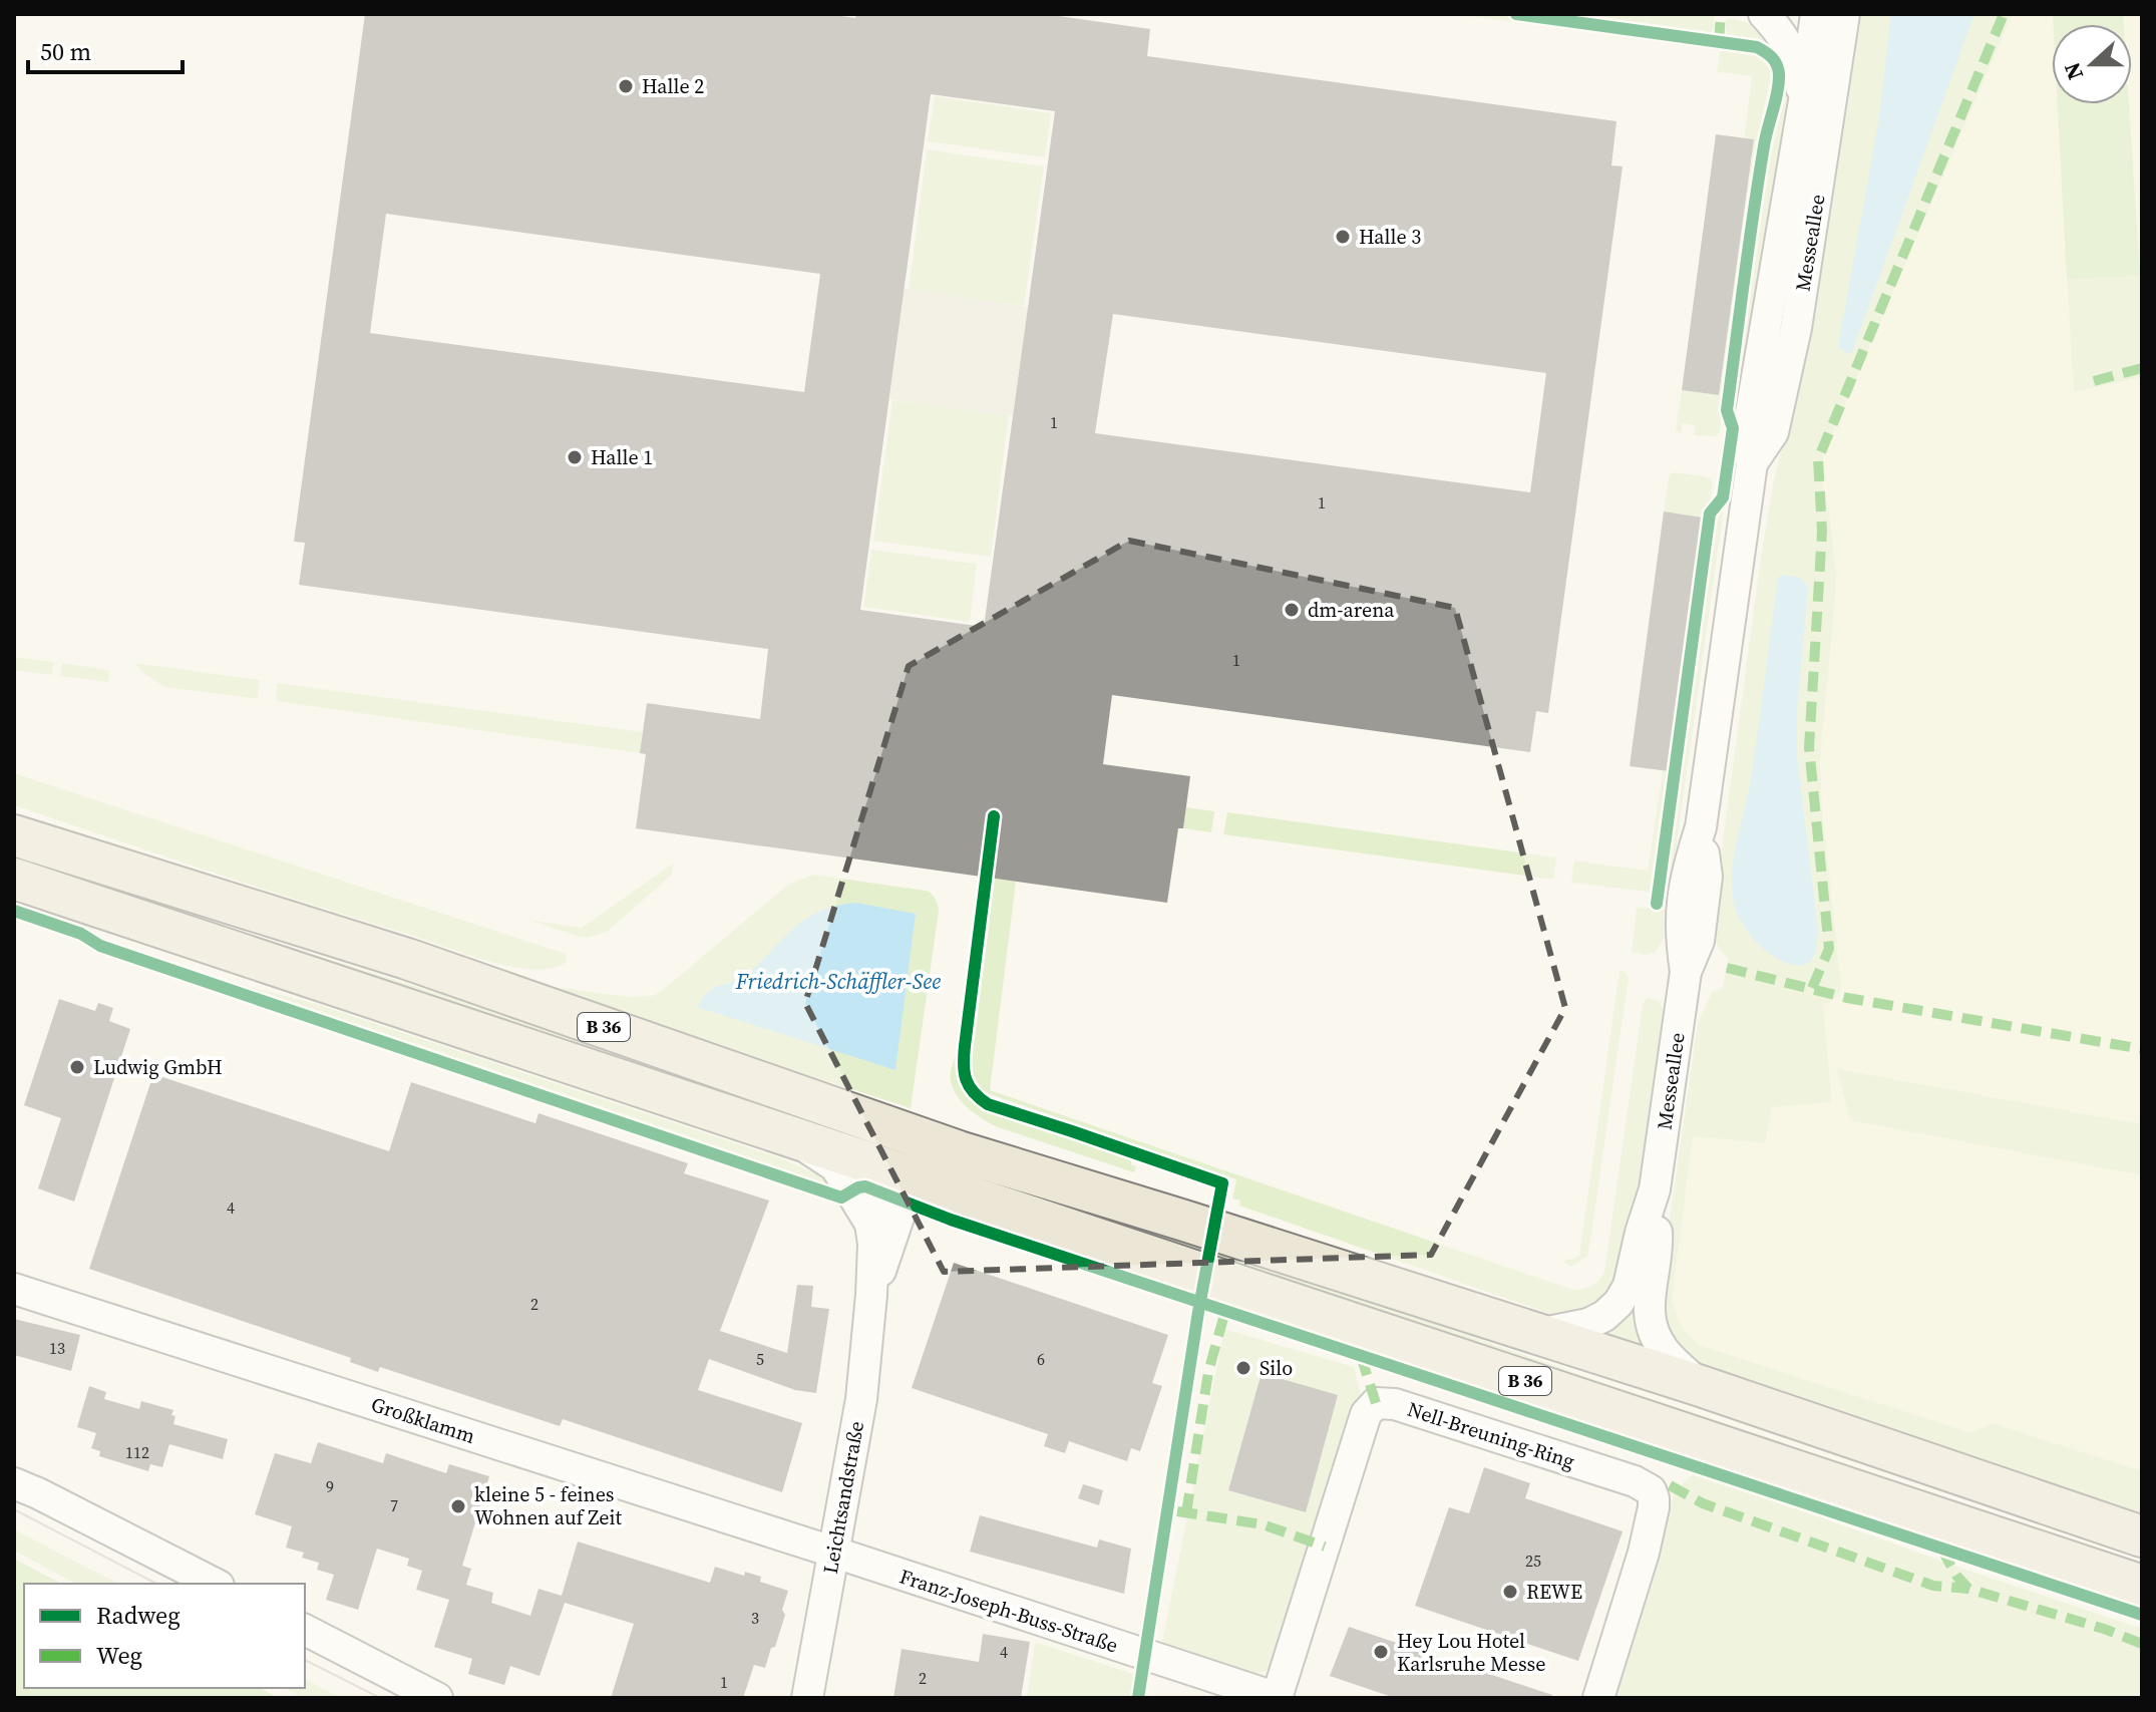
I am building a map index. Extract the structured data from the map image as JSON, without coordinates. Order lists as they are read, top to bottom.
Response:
{
  "streets": {
    "main road": ["B 36"],
    "street": [
      "Messeallee",
      "Großklamm",
      "Nell-Breuning-Ring",
      "Leichtsandstraße",
      "Franz-Joseph-Buss-Straße"
    ]
  },
  "crossings": [
    ["Messeallee", "B 36"],
    ["B 36", "Leichtsandstraße"],
    ["Großklamm", "Leichtsandstraße"],
    ["Großklamm", "Franz-Joseph-Buss-Straße"],
    ["Nell-Breuning-Ring", "Franz-Joseph-Buss-Straße"],
    ["Leichtsandstraße", "Franz-Joseph-Buss-Straße"]
  ],
  "water": ["Friedrich-Schäffler-See"],
  "places": [
    "Halle 2",
    "Halle 3",
    "Halle 1",
    "dm-arena",
    "Ludwig GmbH",
    "Silo",
    "kleine 5 - feines Wohnen auf Zeit",
    "REWE",
    "Hey Lou Hotel Karlsruhe Messe"
  ],
  "house_numbers": [
    "1",
    "1",
    "1",
    "4",
    "2",
    "13",
    "5",
    "6",
    "112",
    "9",
    "7",
    "25",
    "3",
    "4",
    "2",
    "1"
  ],
  "legend": ["Radweg", "Weg"],
  "scale_bar": "50 m",
  "north": "left"
}
